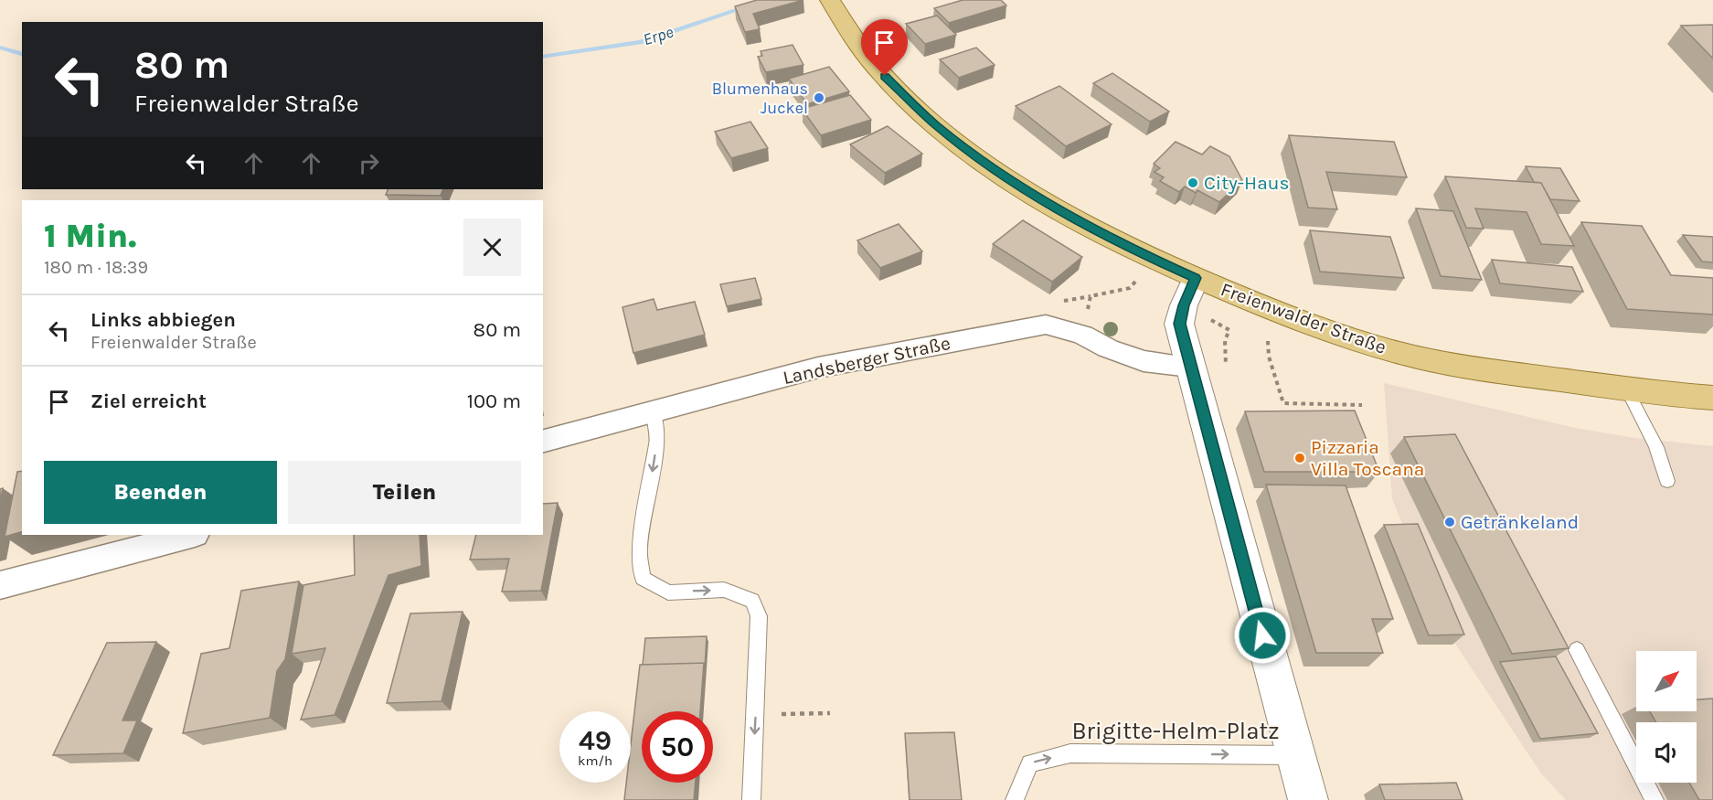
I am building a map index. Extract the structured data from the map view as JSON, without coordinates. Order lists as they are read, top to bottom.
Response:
{
  "streets": {
    "main road": ["Freienwalder Straße"],
    "street": ["Landsberger Straße"],
    "lane": ["Brigitte-Helm-Platz"]
  },
  "one_way": ["Brigitte-Helm-Platz"],
  "water": ["Erpe"],
  "places": [
    "Blumenhaus Juckel",
    "City-Haus",
    "Pizzaria Villa Toscana",
    "Getränkeland"
  ],
  "north": "top right",
  "page": {
    "turn": ["80 m", "Freienwalder Straße"],
    "heading": ["1 Min.", "180 m · 18:39"],
    "list": [
      {
        "name": "Links abbiegen",
        "note": "Freienwalder Straße",
        "value": "80 m"
      },
      {
        "name": "Ziel erreicht",
        "value": "100 m"
      }
    ],
    "buttons": ["Beenden", "Teilen"],
    "speed": "49 km/h",
    "limit": "50"
  }
}
